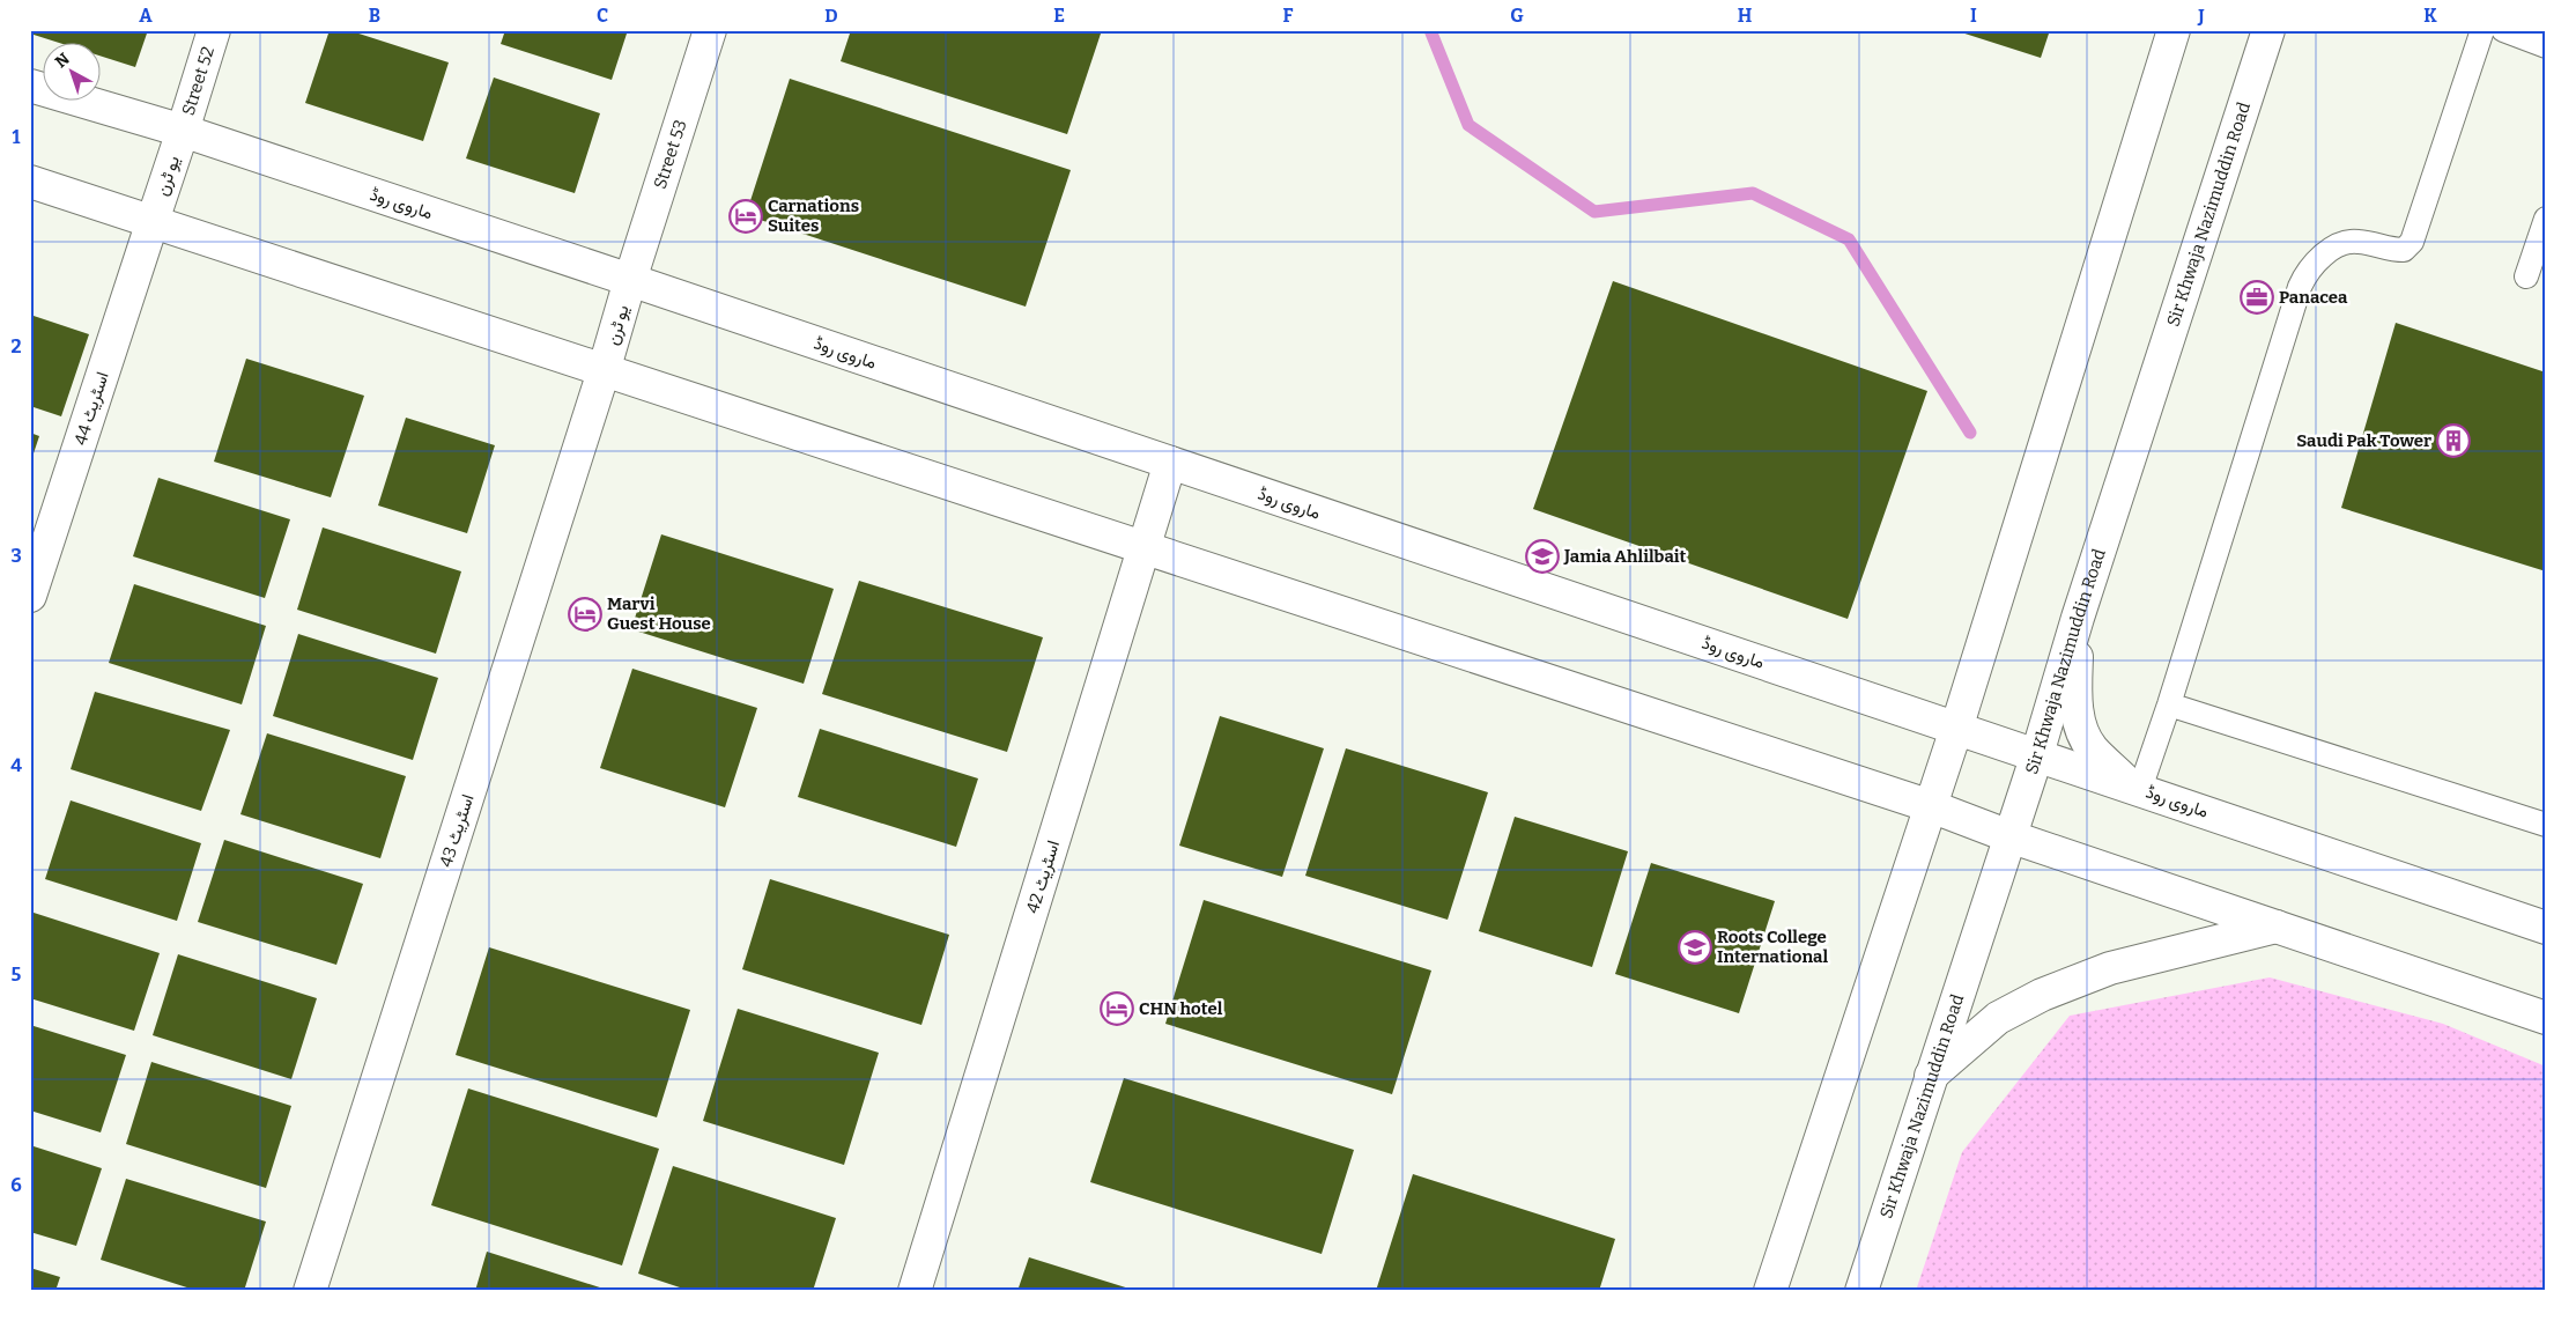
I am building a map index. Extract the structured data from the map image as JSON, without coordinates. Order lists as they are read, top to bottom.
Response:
{
  "streets": {
    "street": [
      "Street 52",
      "Street 53",
      "یو ٹرن",
      "ماروی روڈ",
      "Sir Khwaja Nazimuddin Road",
      "اسٹریٹ 44",
      "اسٹریٹ 43",
      "اسٹریٹ 42"
    ]
  },
  "crossings": [
    ["Street 52", "یو ٹرن"],
    ["Street 52", "ماروی روڈ"],
    ["Street 53", "یو ٹرن"],
    ["Street 53", "ماروی روڈ"],
    ["یو ٹرن", "ماروی روڈ"],
    ["یو ٹرن", "اسٹریٹ 44"],
    ["یو ٹرن", "اسٹریٹ 43"],
    ["ماروی روڈ", "Sir Khwaja Nazimuddin Road"],
    ["ماروی روڈ", "اسٹریٹ 42"]
  ],
  "places": {
    "hotel": ["Carnations Suites", "Marvi Guest House", "CHN hotel"],
    "office": ["Panacea"],
    "building": ["Saudi Pak Tower"],
    "school or university": ["Jamia Ahlilbait", "Roots College International"]
  },
  "north": "top left",
  "grid": {
    "columns": [
      "A",
      "B",
      "C",
      "D",
      "E",
      "F",
      "G",
      "H",
      "I",
      "J",
      "K"
    ],
    "rows": [
      "1",
      "2",
      "3",
      "4",
      "5",
      "6"
    ]
  }
}
